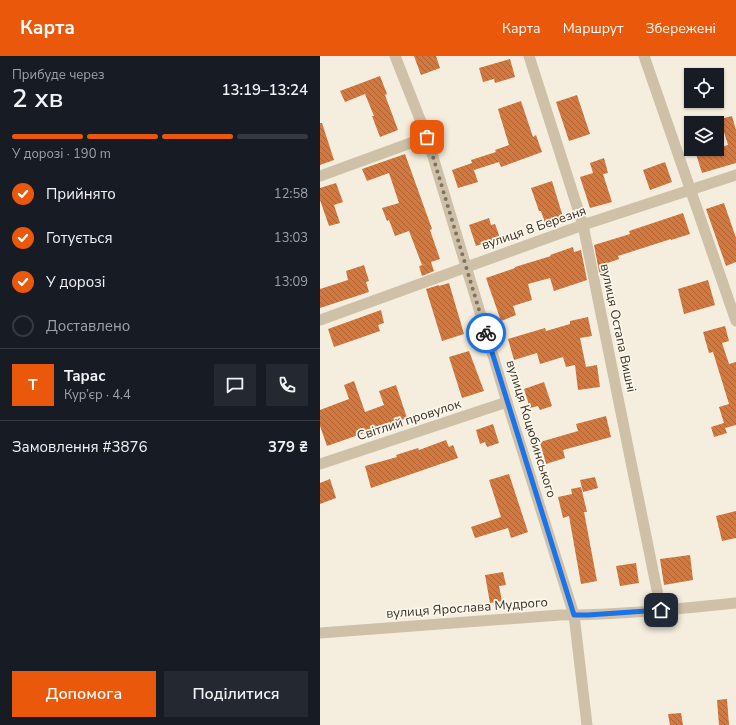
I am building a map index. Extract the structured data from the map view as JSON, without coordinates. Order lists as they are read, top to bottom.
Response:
{
  "streets": {
    "street": [
      "вулиця 8 Березня",
      "вулиця Остапа Вишні",
      "Світлий провулок",
      "вулиця Коцюбинського",
      "вулиця Ярослава Мудрого"
    ]
  },
  "crossings": [
    ["вулиця 8 Березня", "вулиця Остапа Вишні"],
    ["вулиця 8 Березня", "вулиця Коцюбинського"],
    ["вулиця Остапа Вишні", "вулиця Ярослава Мудрого"],
    ["Світлий провулок", "вулиця Коцюбинського"],
    ["вулиця Коцюбинського", "вулиця Ярослава Мудрого"]
  ],
  "page": {
    "header": "Карта",
    "nav": ["Карта", "Маршрут", "Збережені"],
    "heading": ["2 хв", "Прибуде через", "13:19–13:24"],
    "panel": [
      "Тарас",
      "Кур’єр · 4.4",
      "Замовлення #3876",
      "379 ₴"
    ],
    "bar": "У дорозі · 190 m",
    "list": [
      ["Прийнято", "12:58"],
      ["Готується", "13:03"],
      ["У дорозі", "13:09"],
      "Доставлено"
    ],
    "round": "Т",
    "buttons": ["Допомога", "Поділитися"]
  }
}
